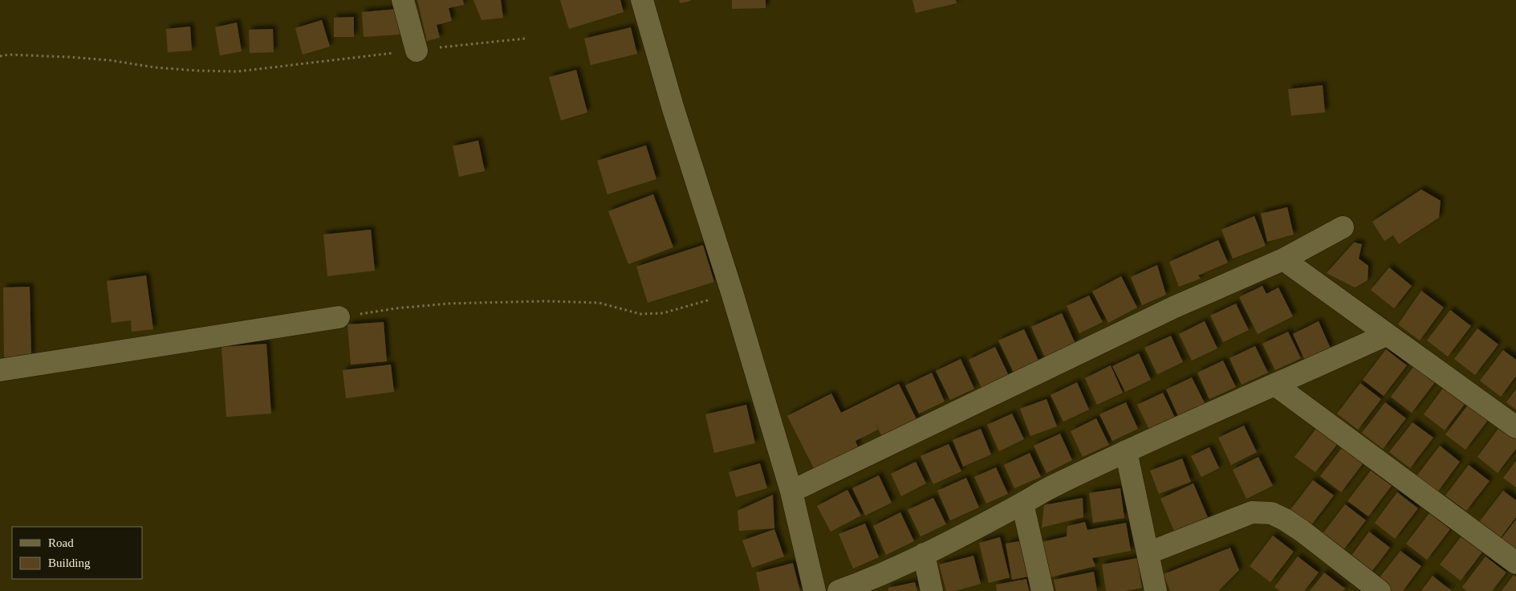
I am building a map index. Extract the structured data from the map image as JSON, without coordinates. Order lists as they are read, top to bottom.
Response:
{
  "legend": ["Road", "Building"]
}
